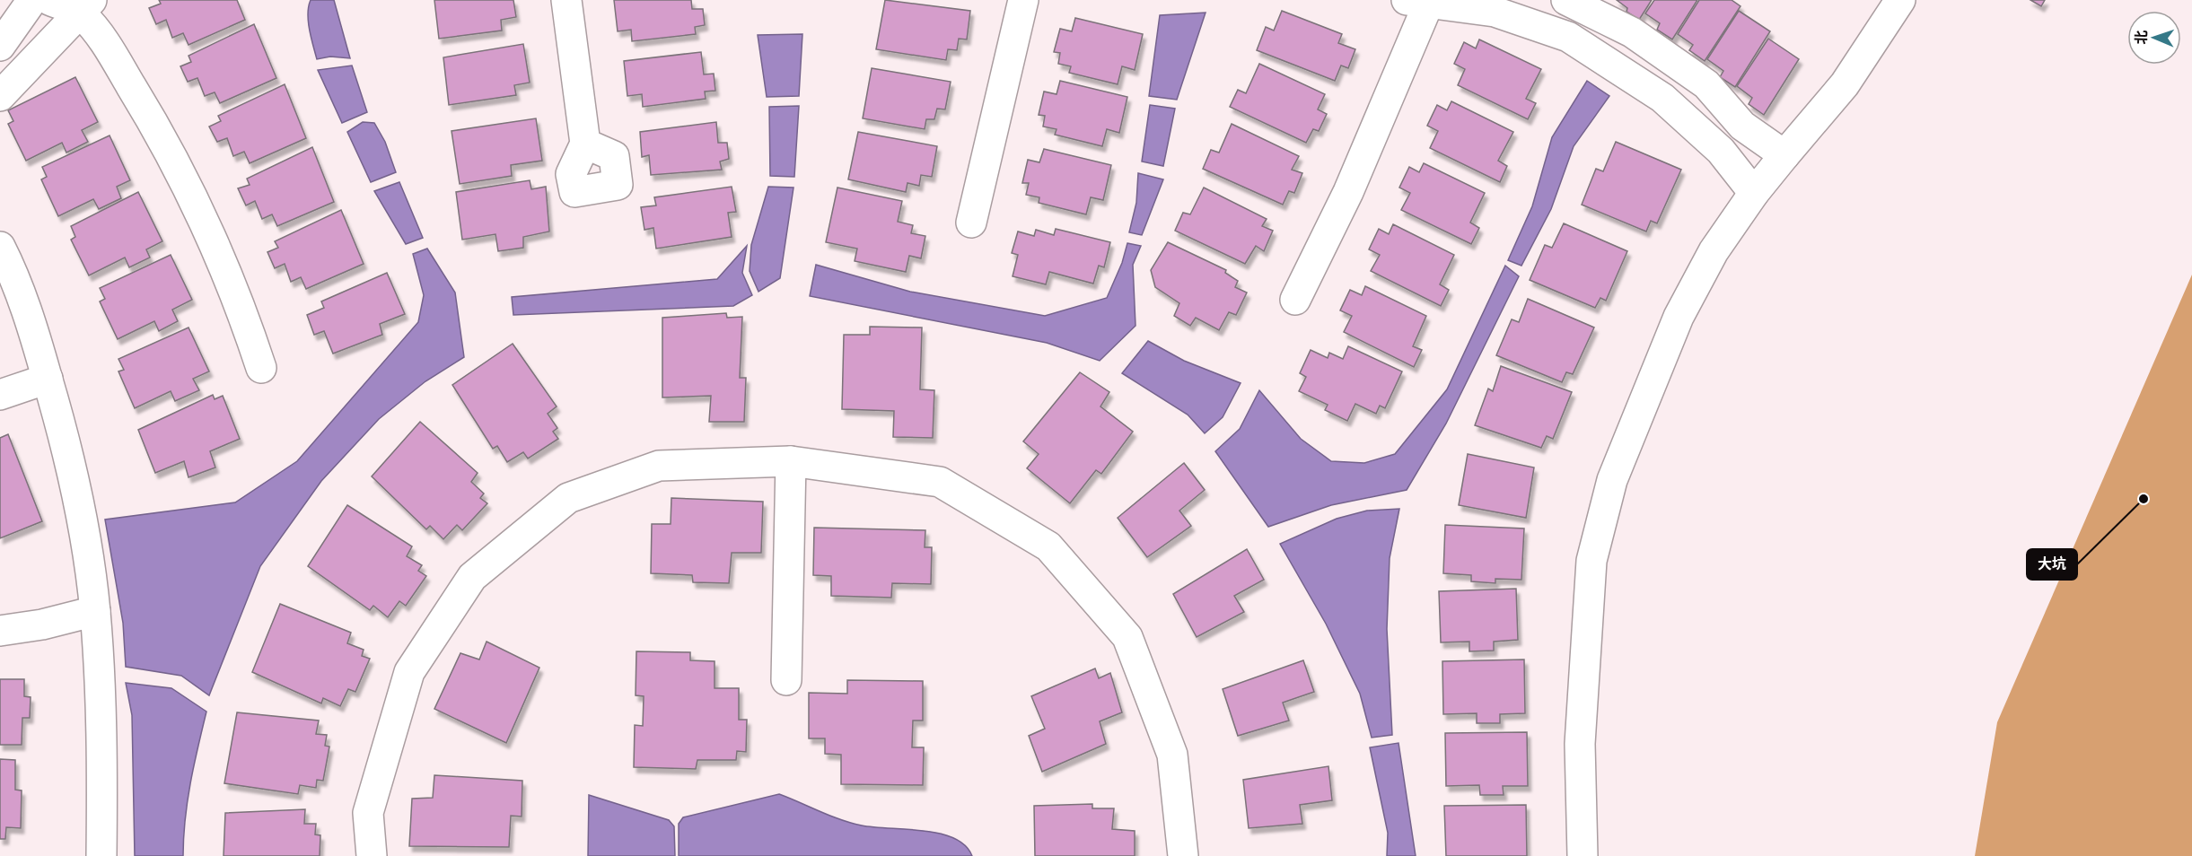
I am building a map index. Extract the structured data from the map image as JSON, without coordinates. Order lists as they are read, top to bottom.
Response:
{
  "places": ["大坑"],
  "north": "left"
}
